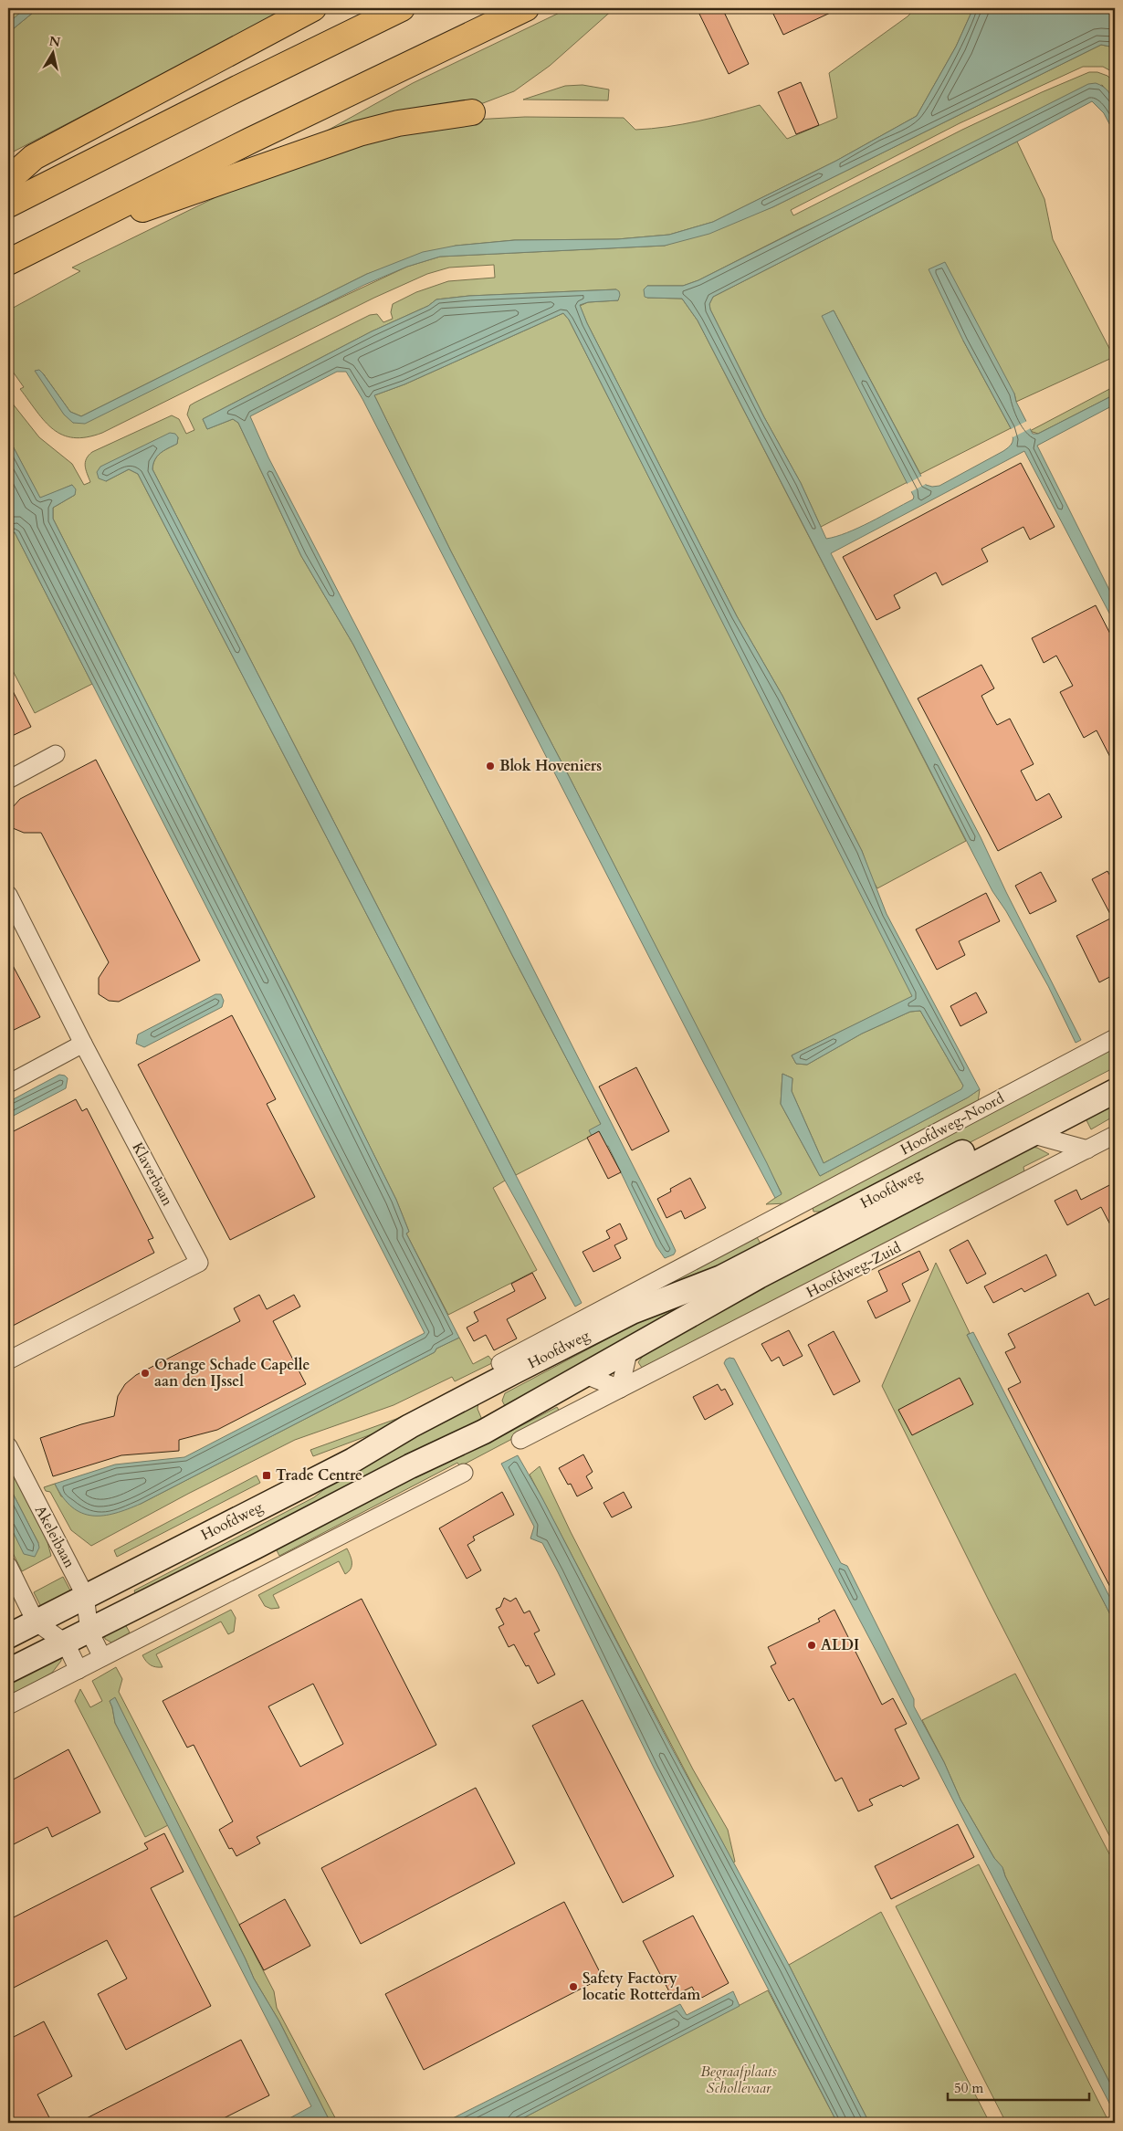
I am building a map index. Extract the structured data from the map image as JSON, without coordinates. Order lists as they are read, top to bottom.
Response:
{
  "streets": {
    "main road": ["Hoofdweg"],
    "street": [
      "Hoofdweg-Noord",
      "Klaverbaan",
      "Hoofdweg-Zuid",
      "Akeleibaan"
    ]
  },
  "crossings": [
    ["Hoofdweg-Noord", "Hoofdweg"],
    ["Hoofdweg", "Akeleibaan"]
  ],
  "parks": ["Begraafplaats Schollevaar"],
  "places": {
    "other": [
      "Blok Hoveniers",
      "Orange Schade Capelle aan den IJssel",
      "ALDI",
      "Safety Factory locatie Rotterdam"
    ],
    "transit": ["Trade Centre"]
  },
  "scale_bar": "50 m",
  "north": "top"
}
